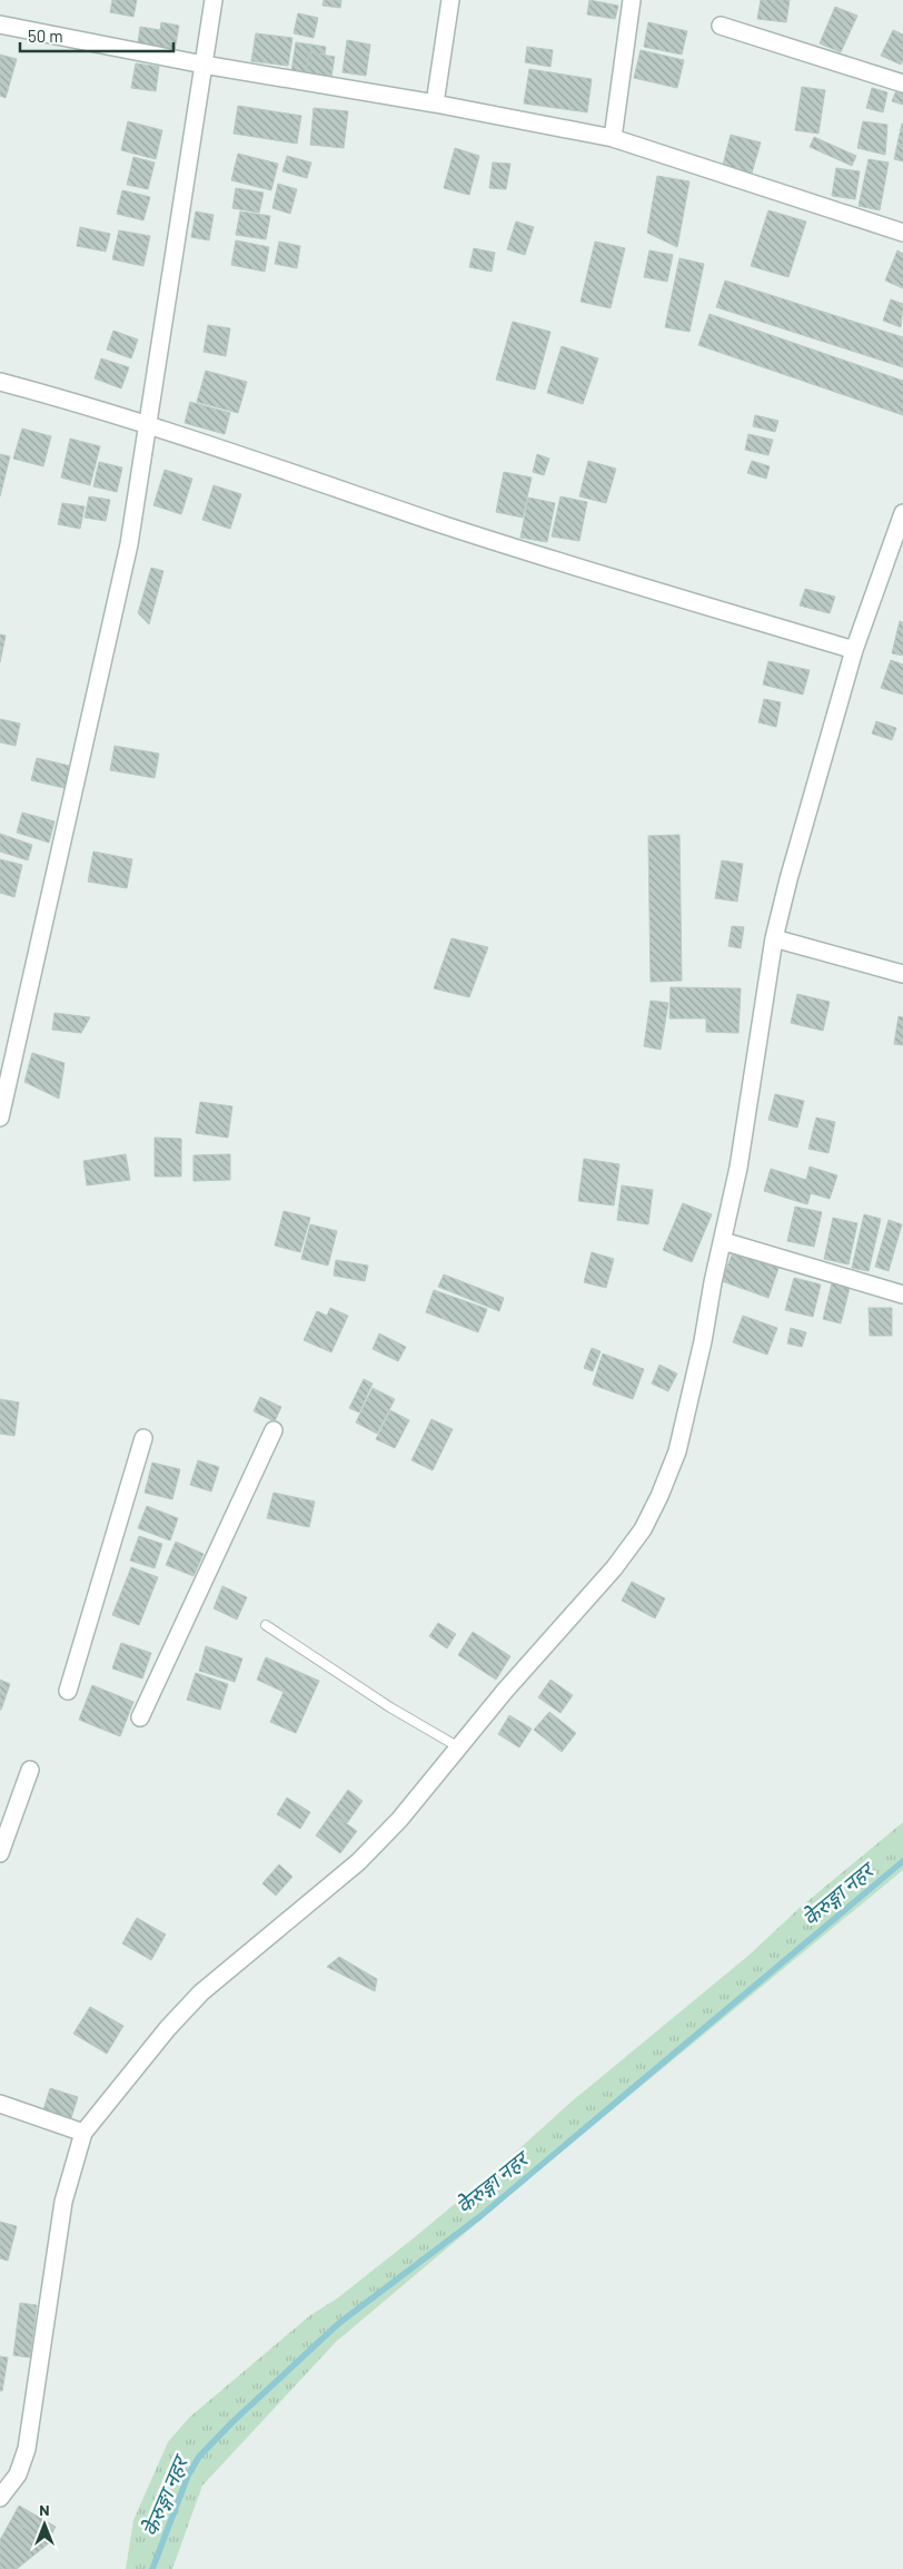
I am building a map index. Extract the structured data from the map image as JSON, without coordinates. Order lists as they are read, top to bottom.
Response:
{
  "water": ["केेरुङ्गा नहर"],
  "scale_bar": "50 m",
  "north": "top"
}
